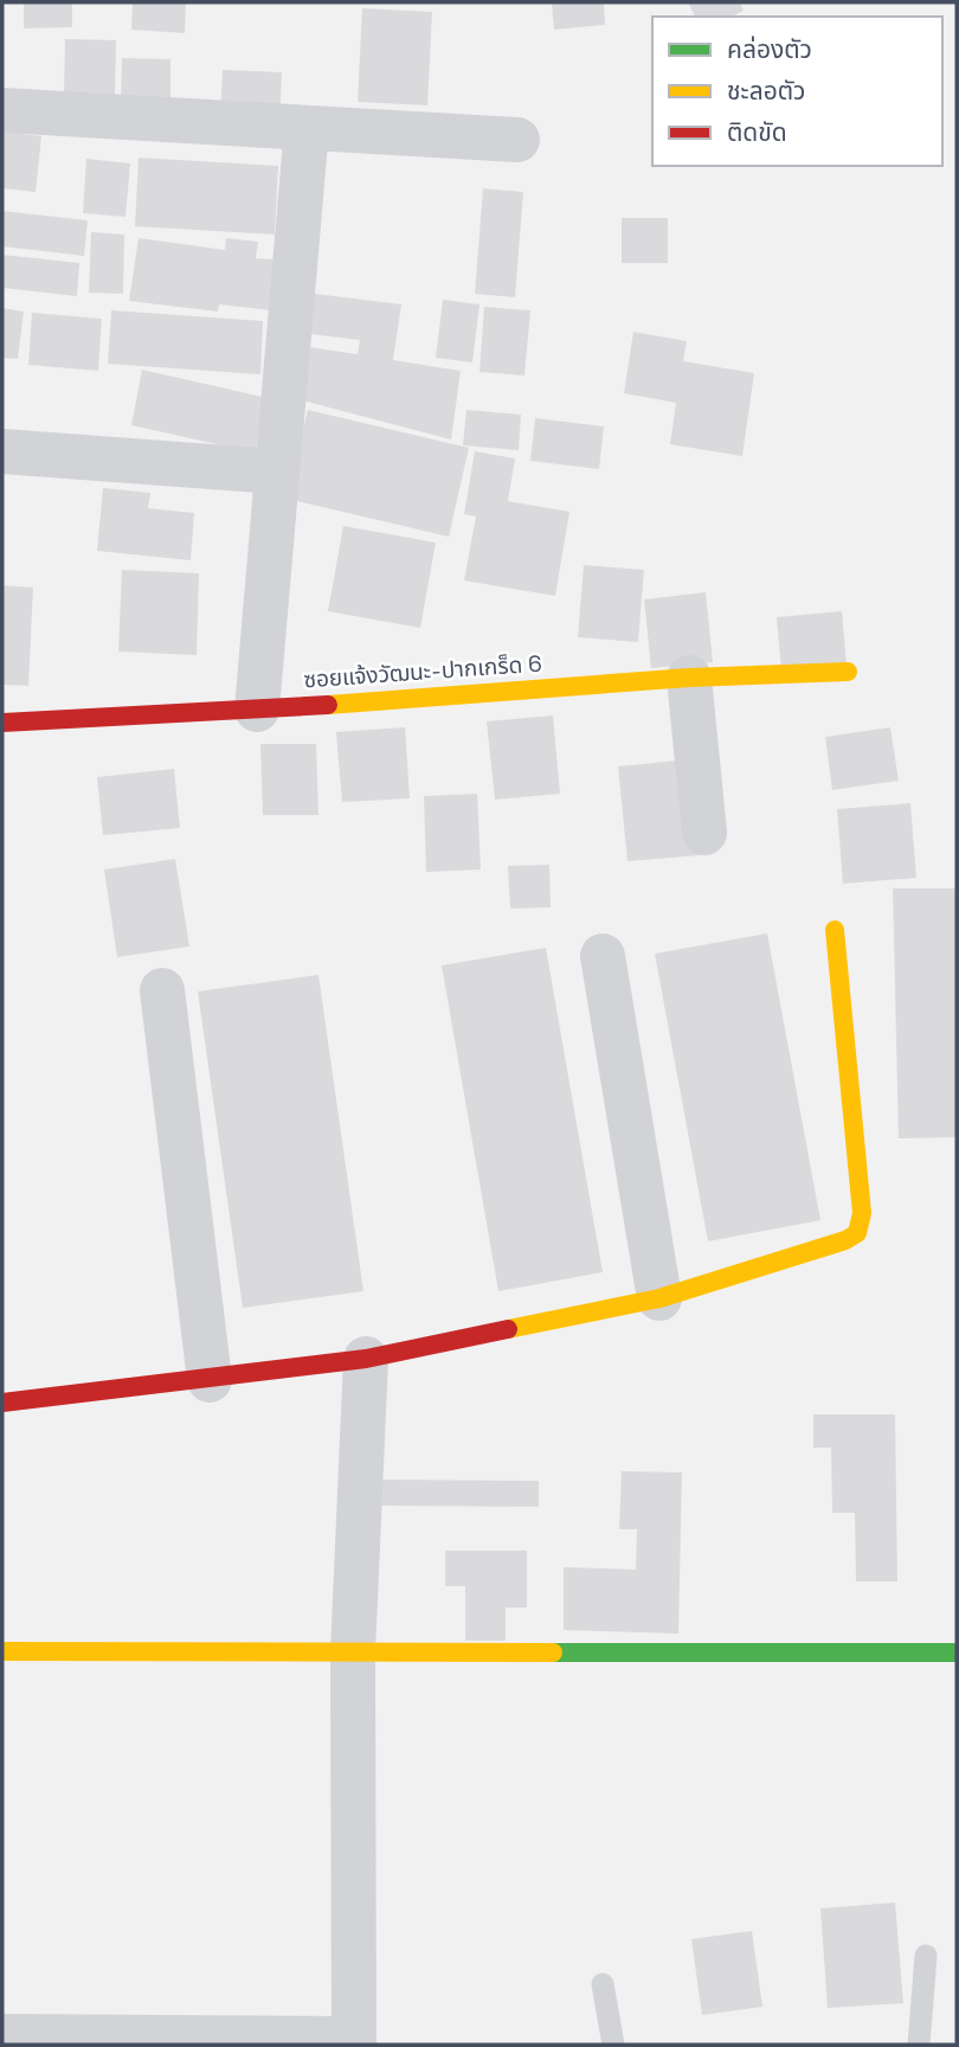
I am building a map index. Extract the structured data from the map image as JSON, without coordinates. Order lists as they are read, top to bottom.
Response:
{
  "streets": {
    "street": ["ซอยแจ้งวัฒนะ-ปากเกร็ด 6"]
  },
  "legend": ["คล่องตัว", "ชะลอตัว", "ติดขัด"]
}
